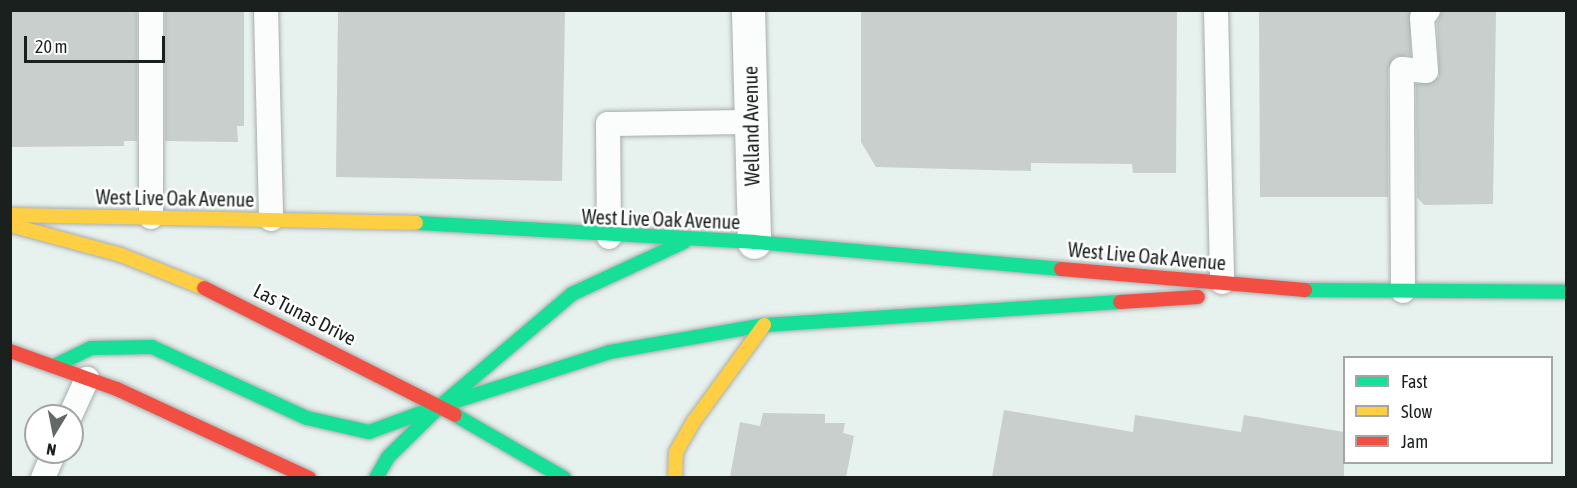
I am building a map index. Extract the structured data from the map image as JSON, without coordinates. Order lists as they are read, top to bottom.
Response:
{
  "streets": {
    "street": ["Welland Avenue", "West Live Oak Avenue", "Las Tunas Drive"]
  },
  "crossings": [
    ["Welland Avenue", "West Live Oak Avenue"],
    ["West Live Oak Avenue", "Las Tunas Drive"]
  ],
  "legend": ["Fast", "Slow", "Jam"],
  "scale_bar": "20 m",
  "north": "bottom"
}
